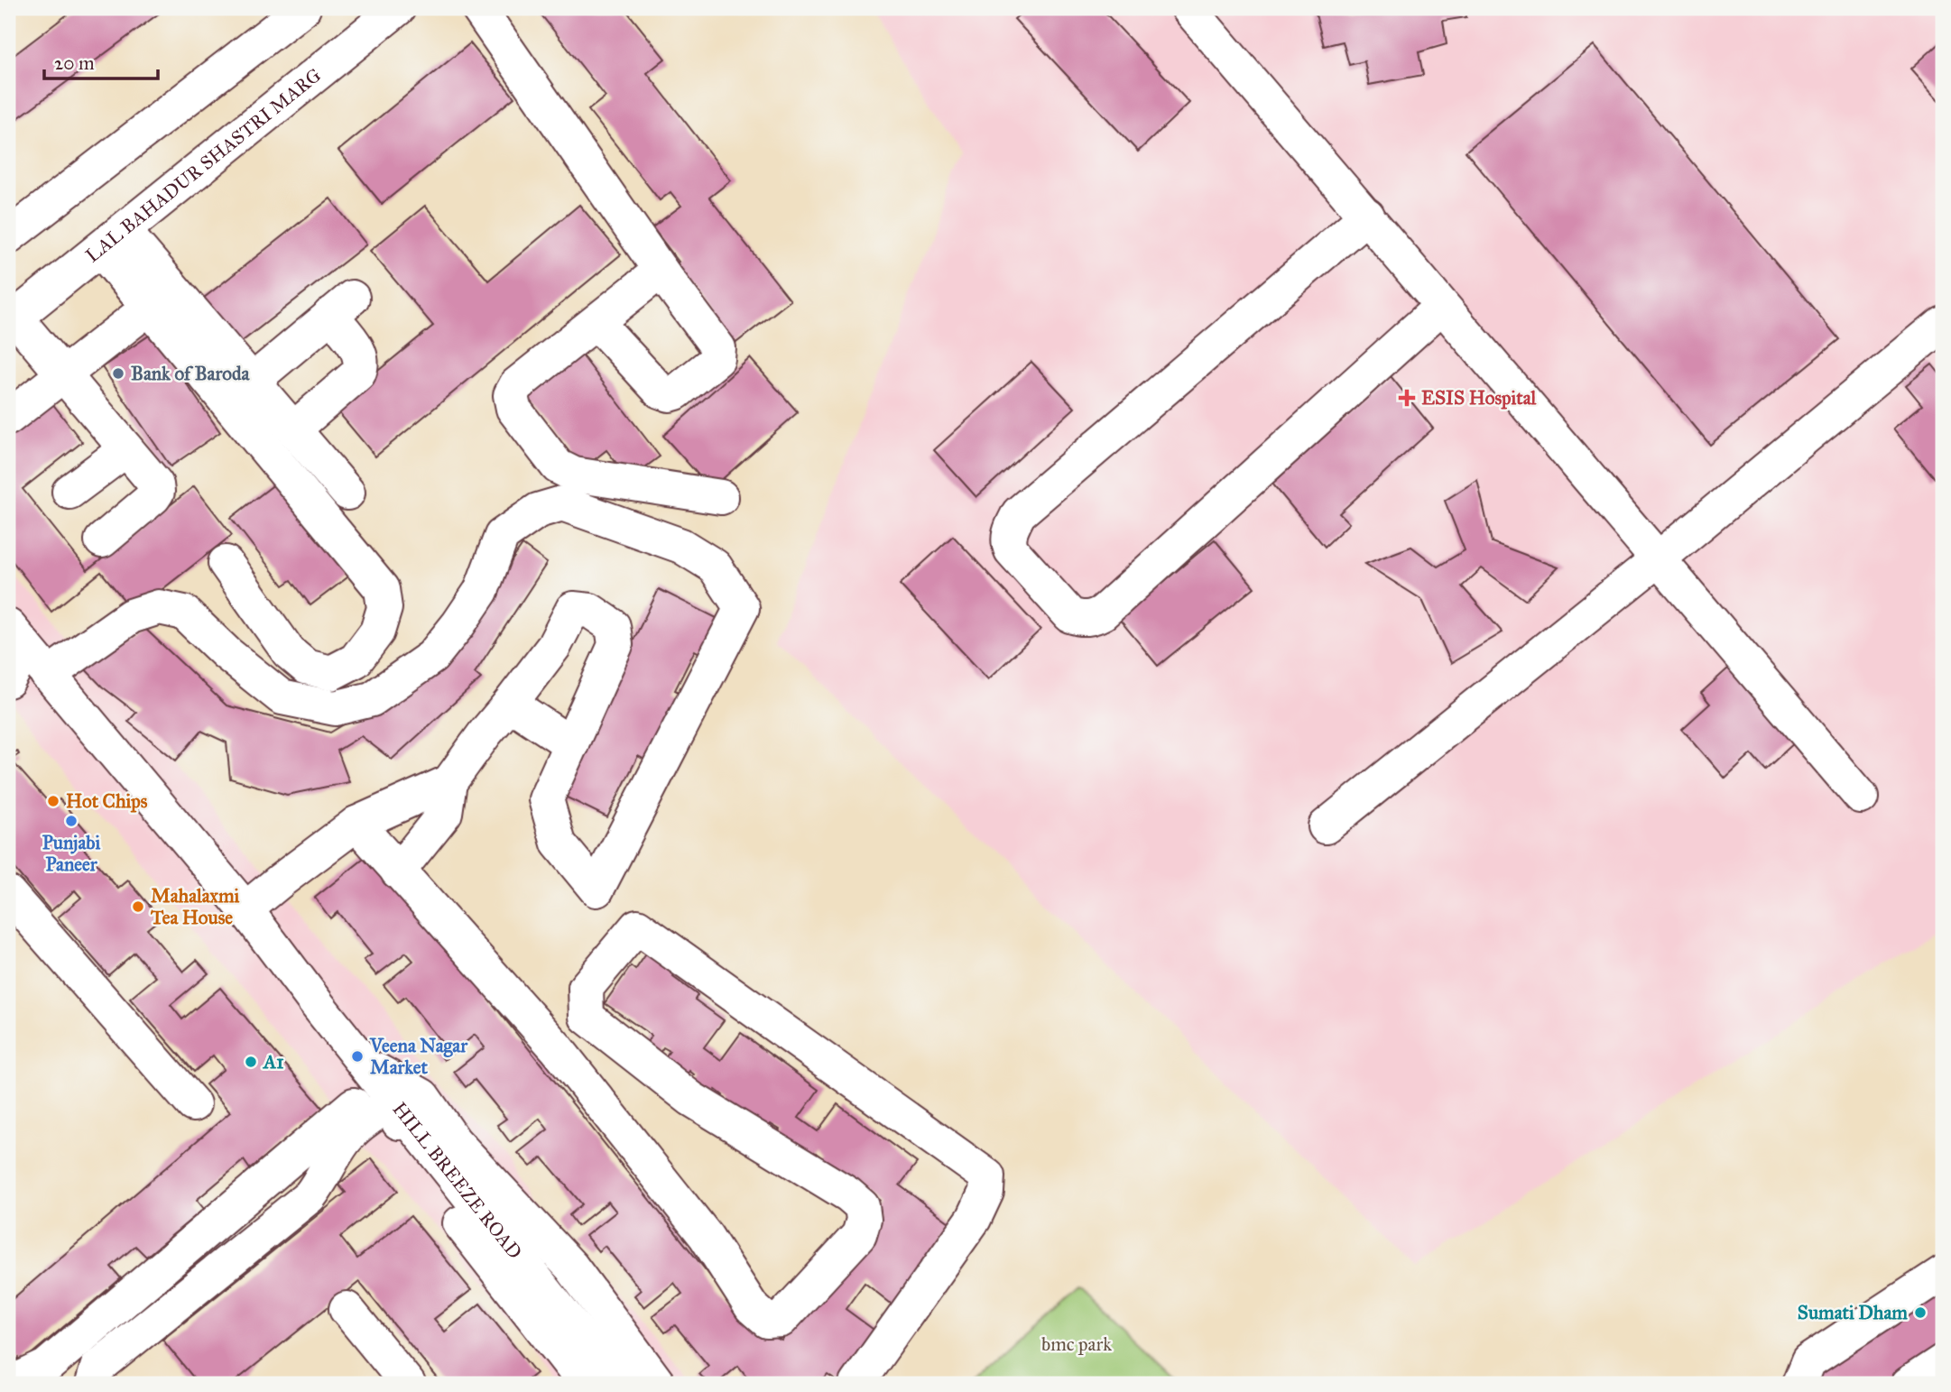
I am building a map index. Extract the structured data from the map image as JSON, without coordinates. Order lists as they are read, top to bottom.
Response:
{
  "streets": {
    "street": ["LAL BAHADUR SHASTRI MARG", "HILL BREEZE ROAD"]
  },
  "parks": ["bmc park"],
  "places": {
    "other": [
      "Bank of Baroda",
      "Hot Chips",
      "Punjabi Paneer",
      "Mahalaxmi Tea House",
      "Veena Nagar Market",
      "A1",
      "Sumati Dham"
    ],
    "health": ["ESIS Hospital"]
  },
  "scale_bar": "20 m"
}
